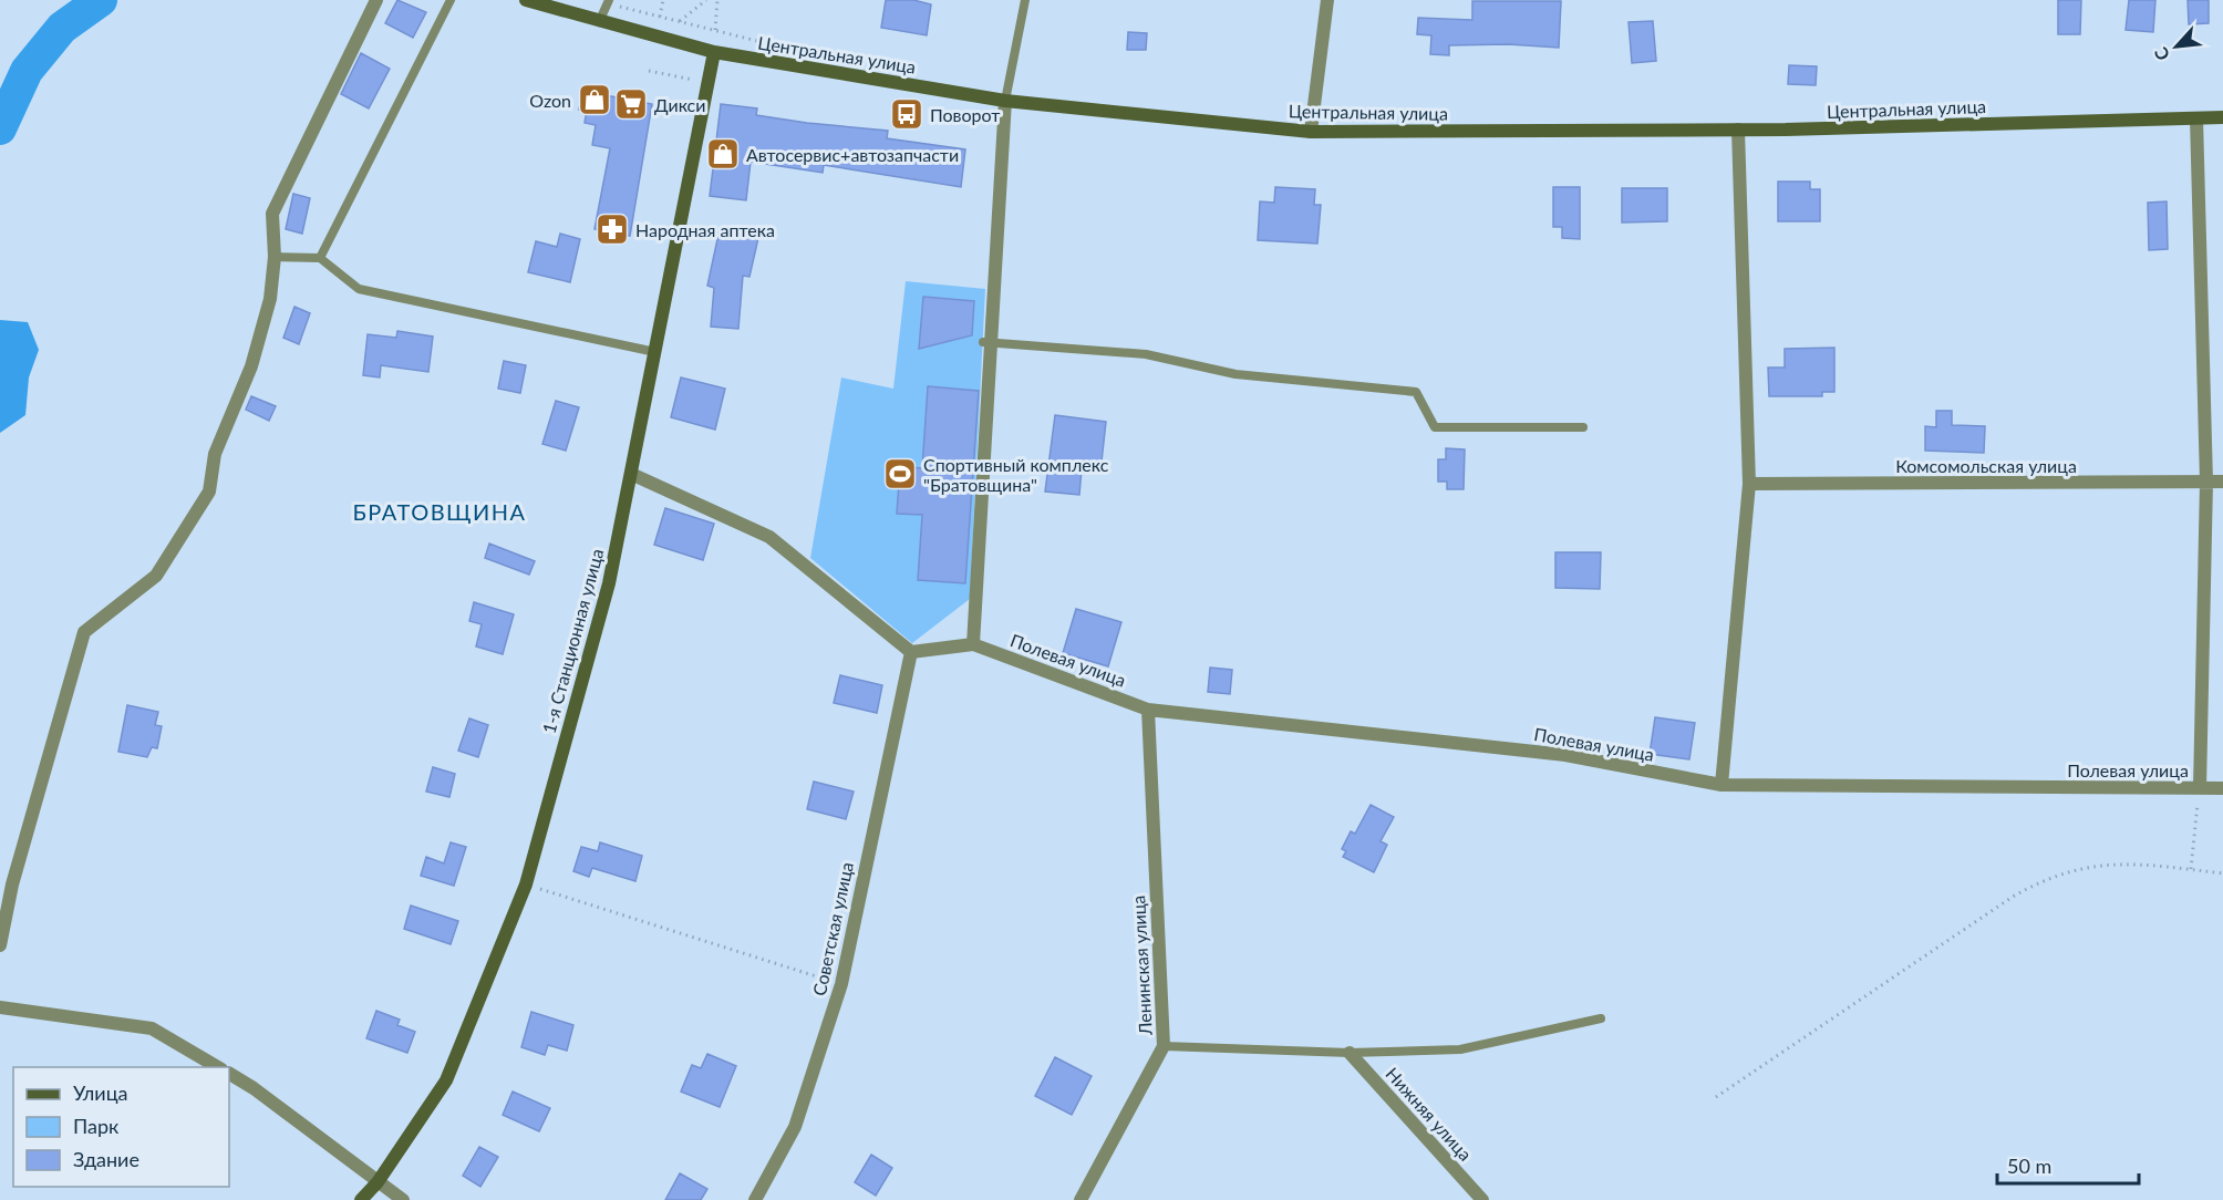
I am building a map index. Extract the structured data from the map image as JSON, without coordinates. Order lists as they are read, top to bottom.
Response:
{
  "streets": {
    "main road": ["Центральная улица", "1-я Станционная улица"],
    "street": [
      "Комсомольская улица",
      "Полевая улица",
      "Советская улица",
      "Ленинская улица",
      "Нижняя улица"
    ]
  },
  "crossings": [
    ["Центральная улица", "1-я Станционная улица"],
    ["Полевая улица", "Ленинская улица"]
  ],
  "districts": ["БРАТОВЩИНА"],
  "places": {
    "shop": ["Ozon", "Автосервис+автозапчасти"],
    "supermarket": ["Дикси"],
    "bus stop": ["Поворот"],
    "pharmacy": ["Народная аптека"],
    "sports": ["Спортивный комплекс \"Братовщина\""]
  },
  "legend": ["Улица", "Парк", "Здание"],
  "scale_bar": "50 m",
  "north": "bottom left"
}
